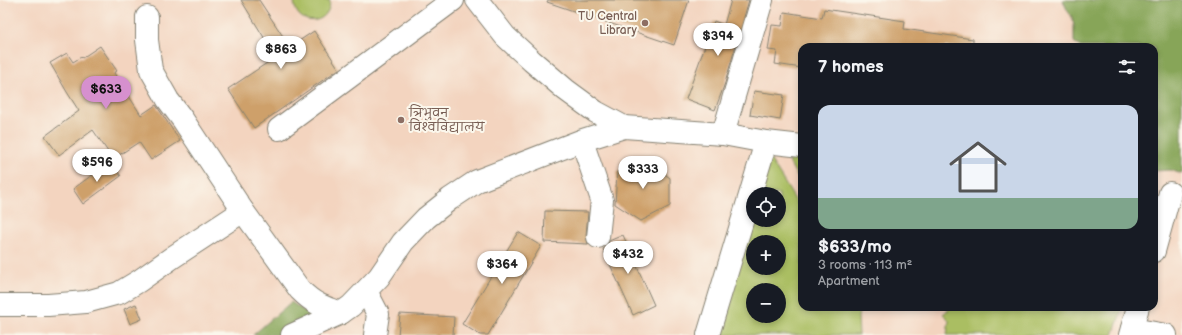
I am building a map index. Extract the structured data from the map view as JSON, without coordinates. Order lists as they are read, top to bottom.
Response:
{
  "places": ["TU Central Library", "त्रिभुवन विश्वविद्यालय"],
  "page": {
    "price": [
      "$394",
      "$863",
      "$633",
      "$596",
      "$333",
      "$432",
      "$364"
    ],
    "heading": "7 homes",
    "list": [
      {
        "name": "$633/mo",
        "note": "3 rooms · 113 m² · Apartment"
      }
    ],
    "map_buttons": ["+", "−"]
  }
}
